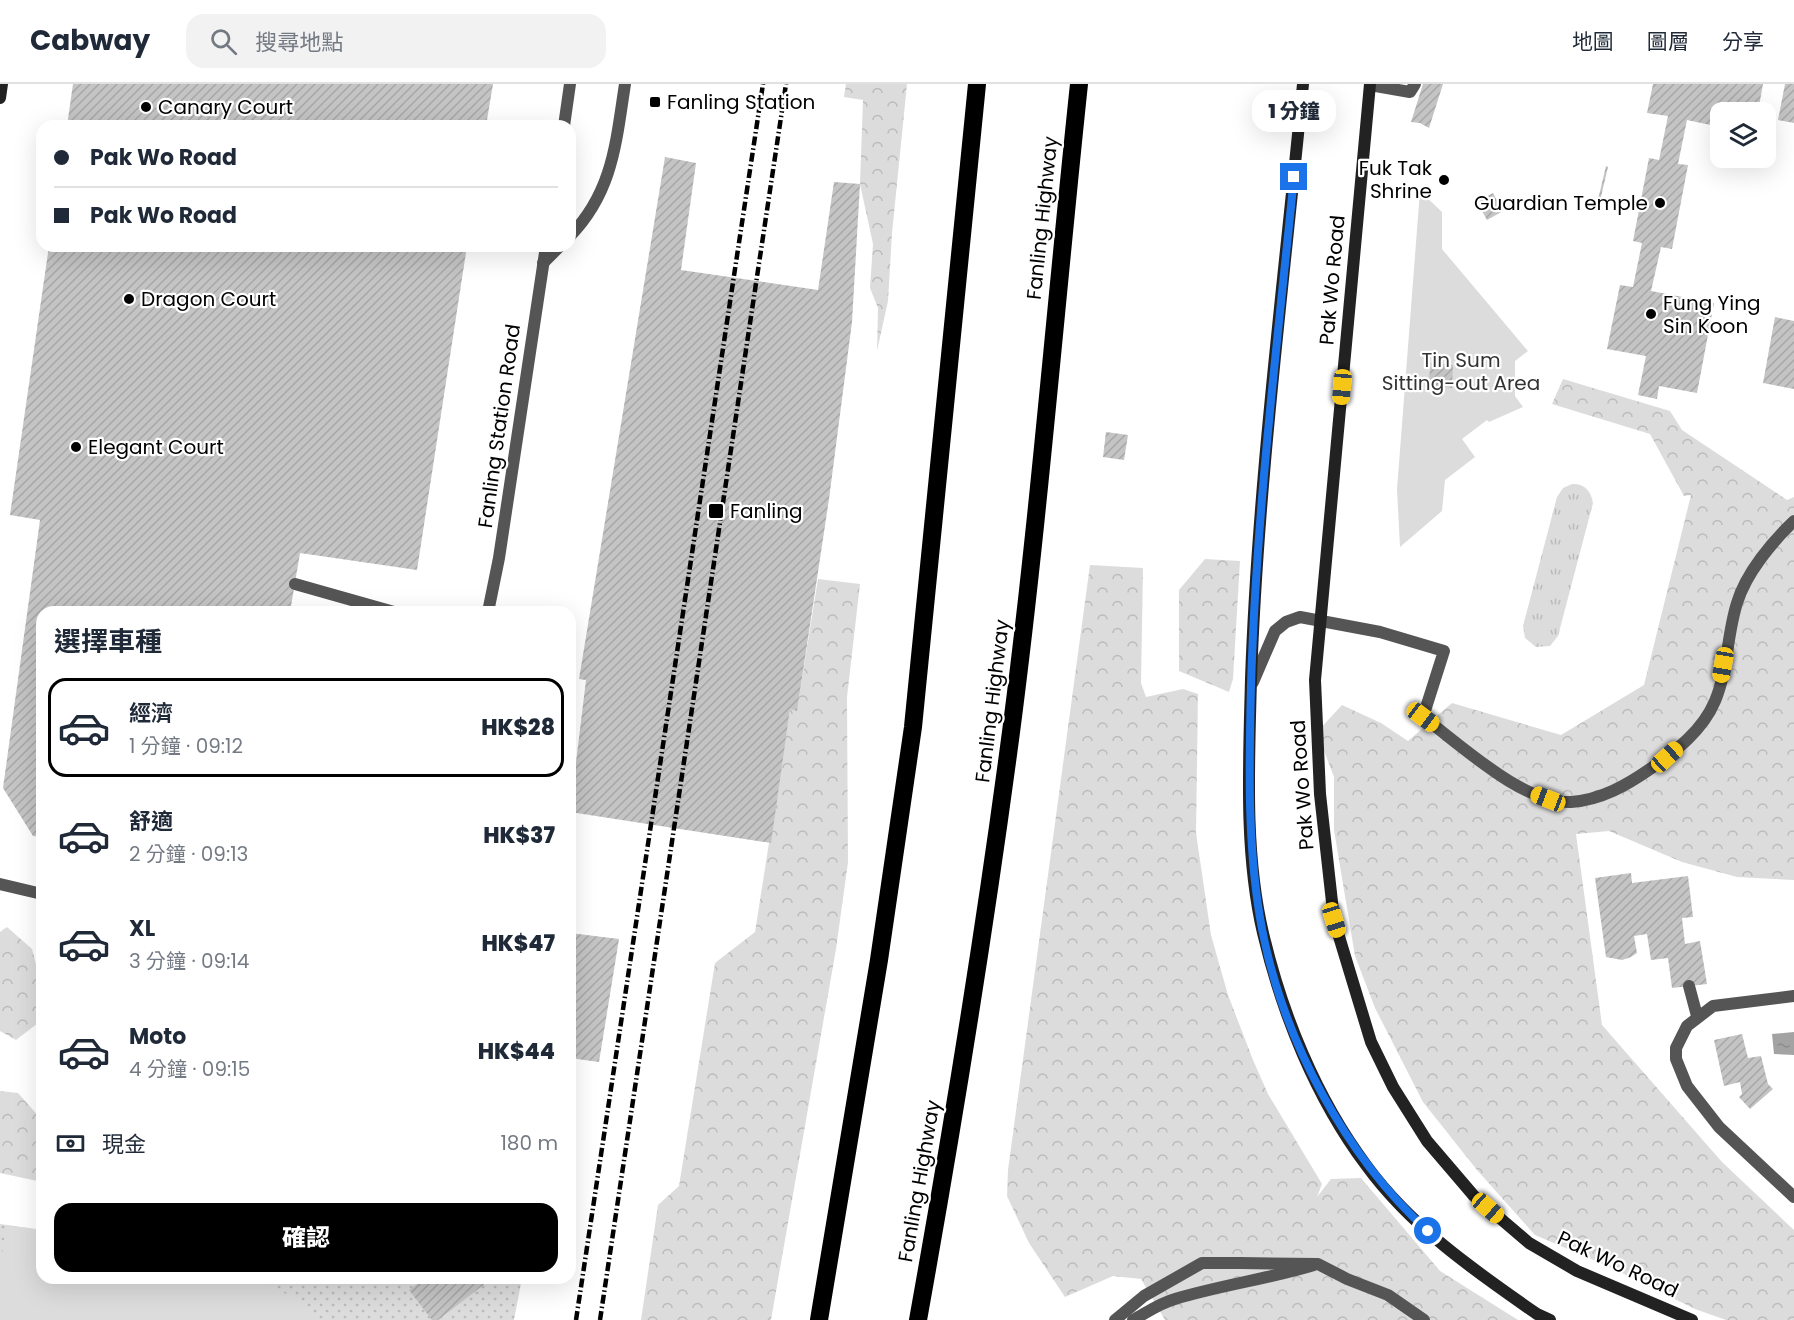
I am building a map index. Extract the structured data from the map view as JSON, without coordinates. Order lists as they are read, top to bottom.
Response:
{
  "streets": {
    "highway": ["Fanling Highway"],
    "main road": ["Pak Wo Road"],
    "street": ["Fanling Station Road"]
  },
  "parks": ["Tin Sum Sitting-out Area"],
  "places": {
    "transit": ["Fanling Station", "Fanling"],
    "other": [
      "Canary Court",
      "Fuk Tak Shrine",
      "Guardian Temple",
      "Dragon Court",
      "Fung Ying Sin Koon",
      "Elegant Court"
    ]
  },
  "page": {
    "header": "Cabway",
    "search": "搜尋地點",
    "nav": ["地圖", "圖層", "分享"],
    "bubble": "1 分鐘",
    "banner": ["Pak Wo Road", "Pak Wo Road"],
    "heading": "選擇車種",
    "list": [
      {
        "name": "經濟",
        "note": "1 分鐘 · 09:12",
        "value": "HK$28"
      },
      {
        "name": "舒適",
        "note": "2 分鐘 · 09:13",
        "value": "HK$37"
      },
      {
        "name": "XL",
        "note": "3 分鐘 · 09:14",
        "value": "HK$47"
      },
      {
        "name": "Moto",
        "note": "4 分鐘 · 09:15",
        "value": "HK$44"
      }
    ],
    "pay": ["現金", "180 m"],
    "buttons": "確認"
  }
}
